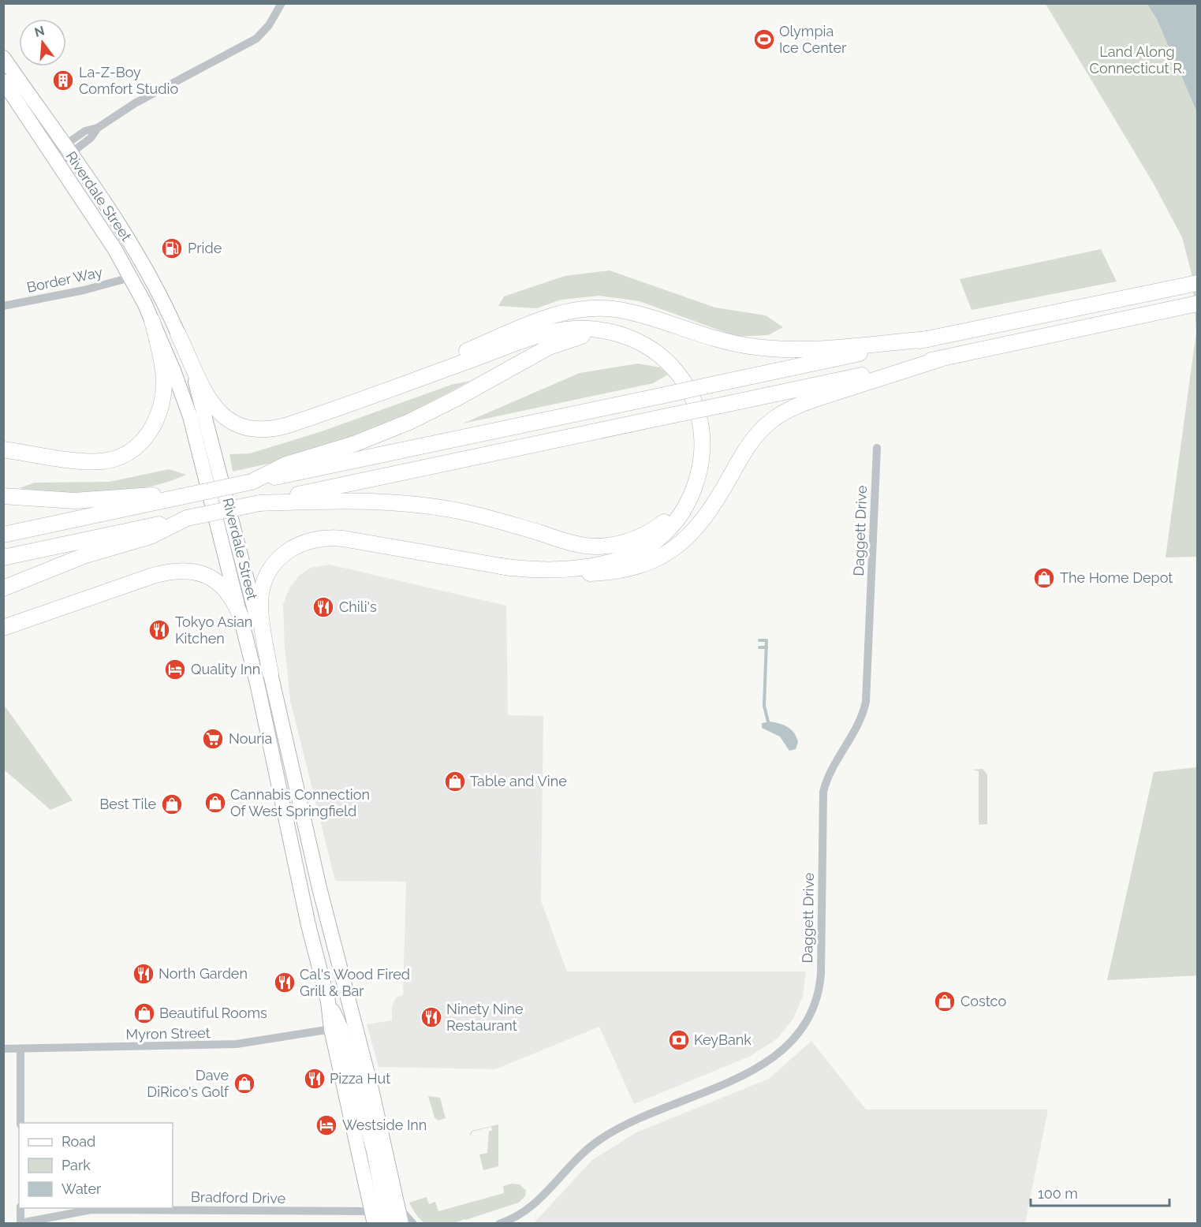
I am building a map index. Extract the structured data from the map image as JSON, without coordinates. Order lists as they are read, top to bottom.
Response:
{
  "streets": {
    "main road": ["Riverdale Street"],
    "street": [
      "Border Way",
      "Daggett Drive",
      "Myron Street",
      "Bradford Drive"
    ]
  },
  "crossings": [
    ["Riverdale Street", "Border Way"],
    ["Riverdale Street", "Myron Street"],
    ["Riverdale Street", "Bradford Drive"]
  ],
  "parks": ["Land Along Connecticut R."],
  "places": {
    "sports": ["Olympia Ice Center"],
    "building": ["La-Z-Boy Comfort Studio"],
    "fuel station": ["Pride"],
    "shop": [
      "The Home Depot",
      "Table and Vine",
      "Cannabis Connection Of West Springfield",
      "Best Tile",
      "Costco",
      "Beautiful Rooms",
      "Dave DiRico's Golf"
    ],
    "restaurant": [
      "Chili's",
      "Tokyo Asian Kitchen",
      "North Garden",
      "Cal's Wood Fired Grill & Bar",
      "Ninety Nine Restaurant",
      "Pizza Hut"
    ],
    "hotel": ["Quality Inn", "Westside Inn"],
    "supermarket": ["Nouria"],
    "bank": ["KeyBank"]
  },
  "legend": ["Road", "Park", "Water"],
  "scale_bar": "100 m",
  "north": "top"
}
